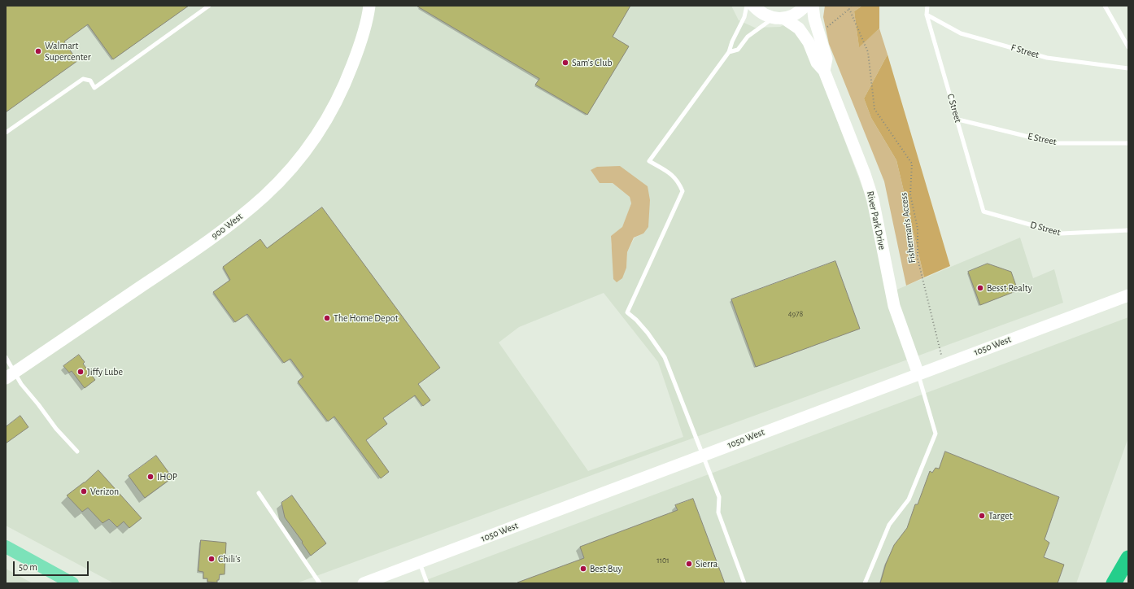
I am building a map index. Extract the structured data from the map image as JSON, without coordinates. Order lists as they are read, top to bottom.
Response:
{
  "streets": {
    "street": ["River Park Drive", "900 West", "1050 West"],
    "lane": [
      "F Street",
      "C Street",
      "E Street",
      "D Street"
    ],
    "path": ["Fisherman's Access"]
  },
  "crossings": [
    ["F Street", "C Street"],
    ["C Street", "E Street"],
    ["C Street", "D Street"],
    ["River Park Drive", "1050 West"]
  ],
  "places": [
    "Walmart Supercenter",
    "Sam's Club",
    "Besst Realty",
    "The Home Depot",
    "Jiffy Lube",
    "IHOP",
    "Verizon",
    "Target",
    "Chili's",
    "Sierra",
    "Best Buy"
  ],
  "house_numbers": ["4978", "1101"],
  "scale_bar": "50 m"
}
